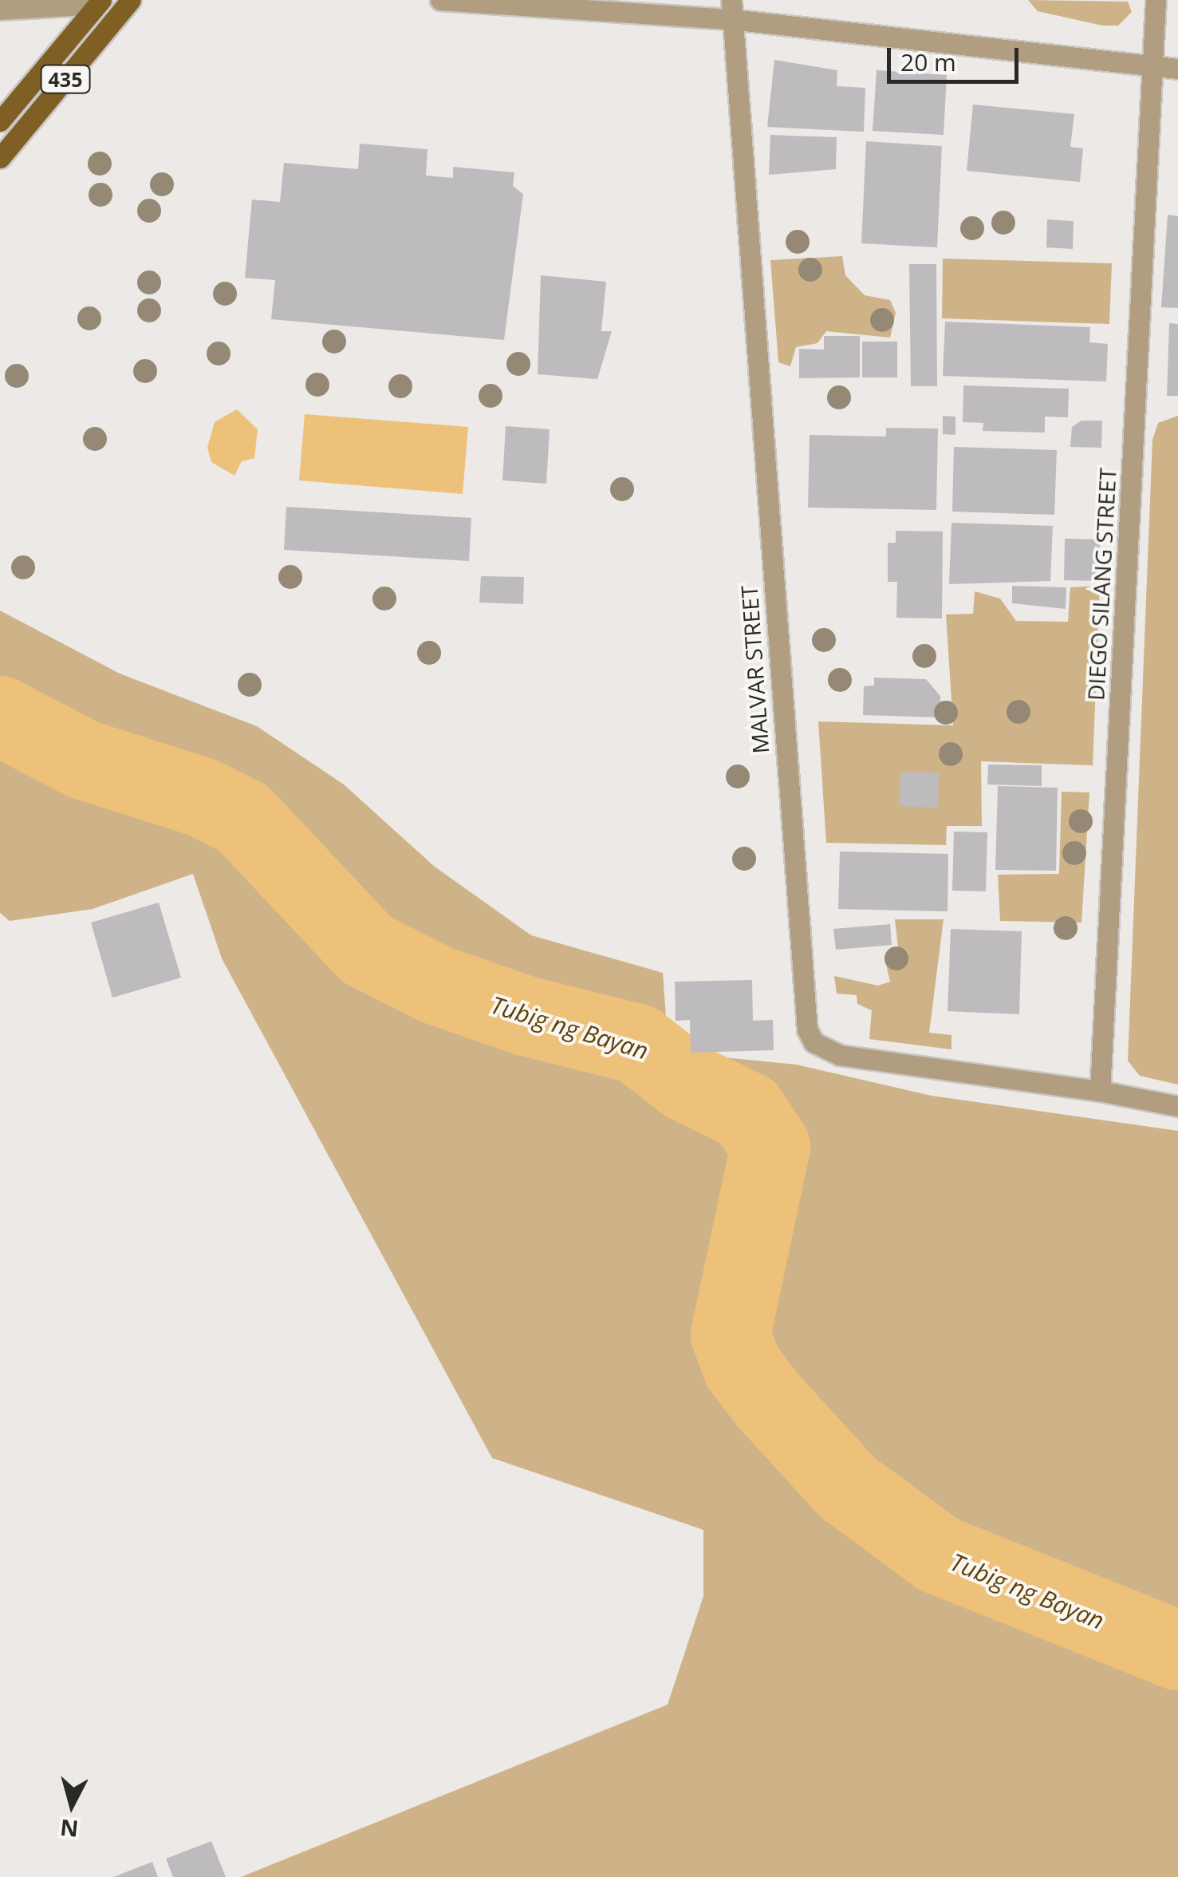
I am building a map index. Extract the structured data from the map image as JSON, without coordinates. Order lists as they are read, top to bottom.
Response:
{
  "streets": {
    "main road": ["435"],
    "street": ["DIEGO SILANG STREET", "MALVAR STREET"]
  },
  "crossings": [
    ["DIEGO SILANG STREET", "MALVAR STREET"]
  ],
  "water": ["Tubig ng Bayan"],
  "scale_bar": "20 m",
  "north": "bottom"
}
